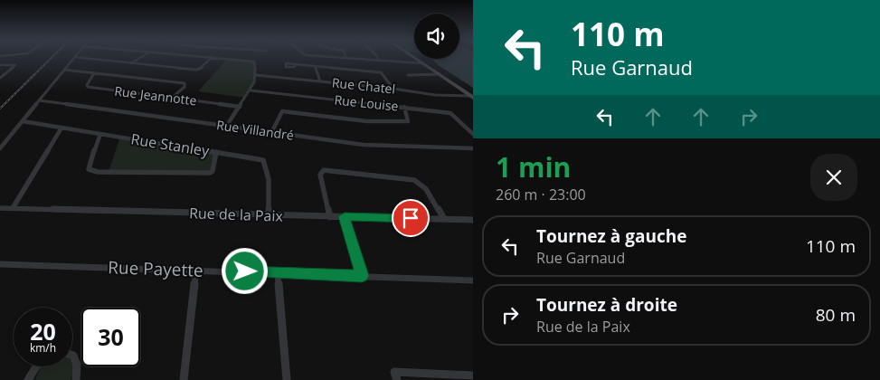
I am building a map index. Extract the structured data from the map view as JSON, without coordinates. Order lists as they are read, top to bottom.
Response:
{
  "streets": {
    "street": [
      "Rue Chatel",
      "Rue Jeannotte",
      "Rue Louise",
      "Rue Villandré",
      "Rue Stanley",
      "Rue de la Paix",
      "Rue Payette"
    ]
  },
  "crossings": [
    ["Rue Stanley", "Rue de la Paix"]
  ],
  "page": {
    "turn": ["110 m", "Rue Garnaud"],
    "heading": ["1 min", "260 m · 23:00"],
    "list": [
      {
        "name": "Tournez à gauche",
        "note": "Rue Garnaud",
        "value": "110 m"
      },
      {
        "name": "Tournez à droite",
        "note": "Rue de la Paix",
        "value": "80 m"
      }
    ],
    "speed": "20 km/h",
    "limit": "30"
  }
}
